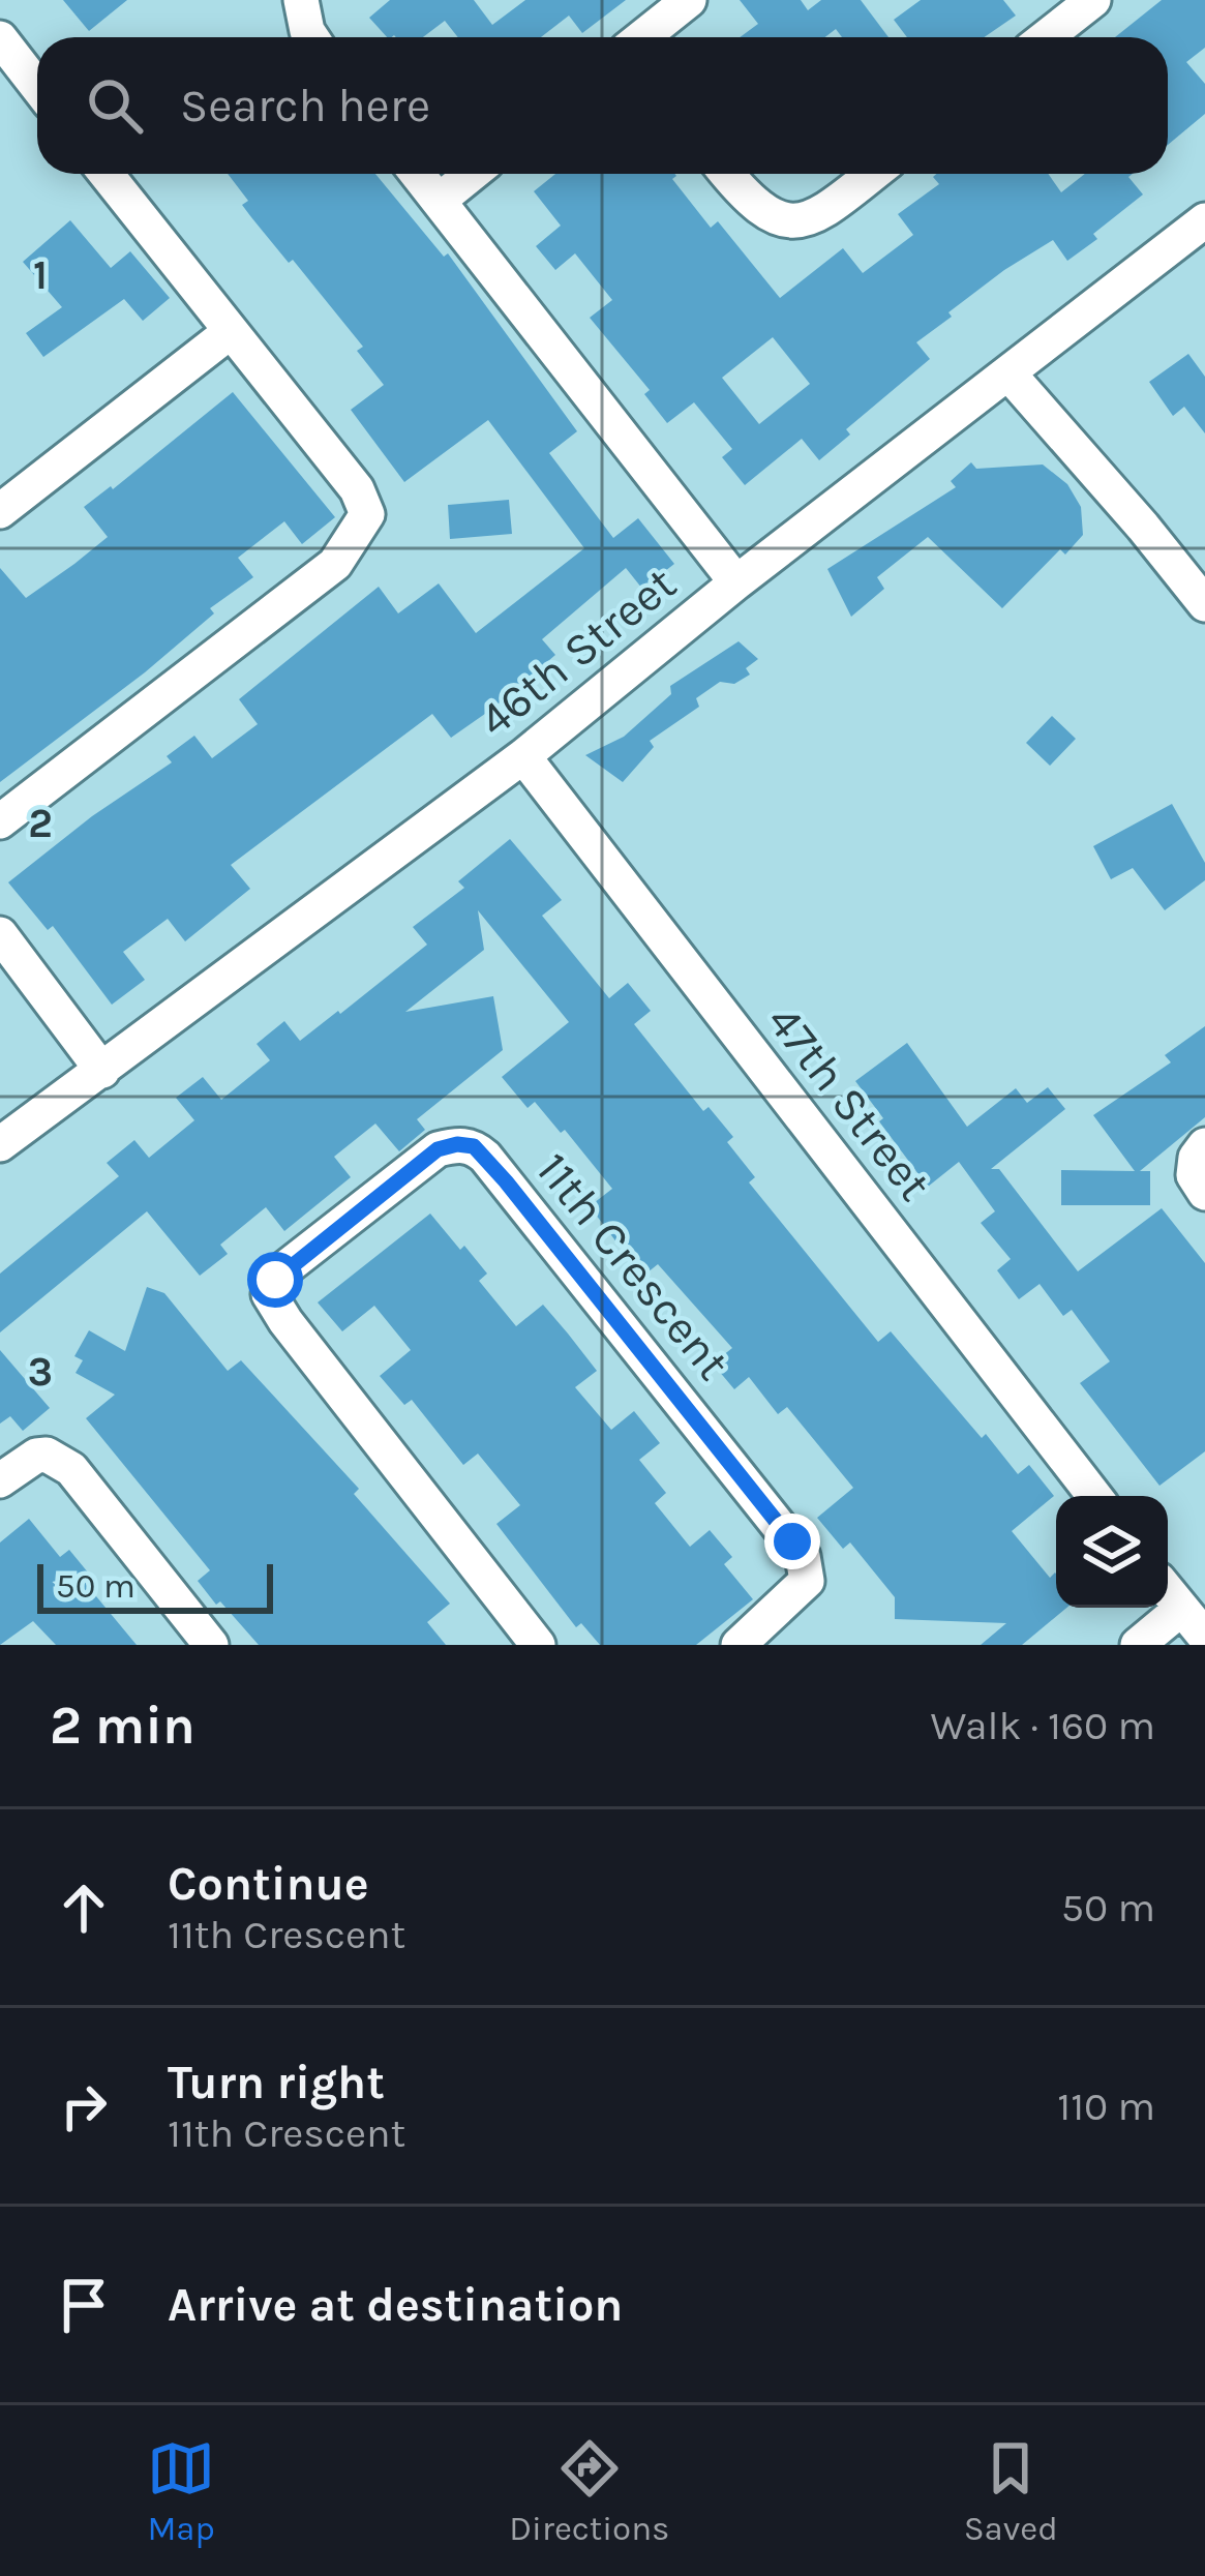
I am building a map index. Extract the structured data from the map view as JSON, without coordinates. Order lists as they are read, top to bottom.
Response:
{
  "streets": {
    "street": ["46th Street", "47th Street", "11th Crescent"]
  },
  "crossings": [
    ["46th Street", "47th Street"]
  ],
  "scale_bar": "50 m",
  "page": {
    "search": "Search here",
    "scale": "50 m",
    "heading": ["2 min", "Walk · 160 m"],
    "list": [
      ["Continue", "11th Crescent", "50 m"],
      ["Turn right", "11th Crescent", "110 m"],
      "Arrive at destination"
    ],
    "nav": ["Map", "Directions", "Saved"]
  },
  "grid": {
    "rows": ["1", "2", "3"]
  }
}
